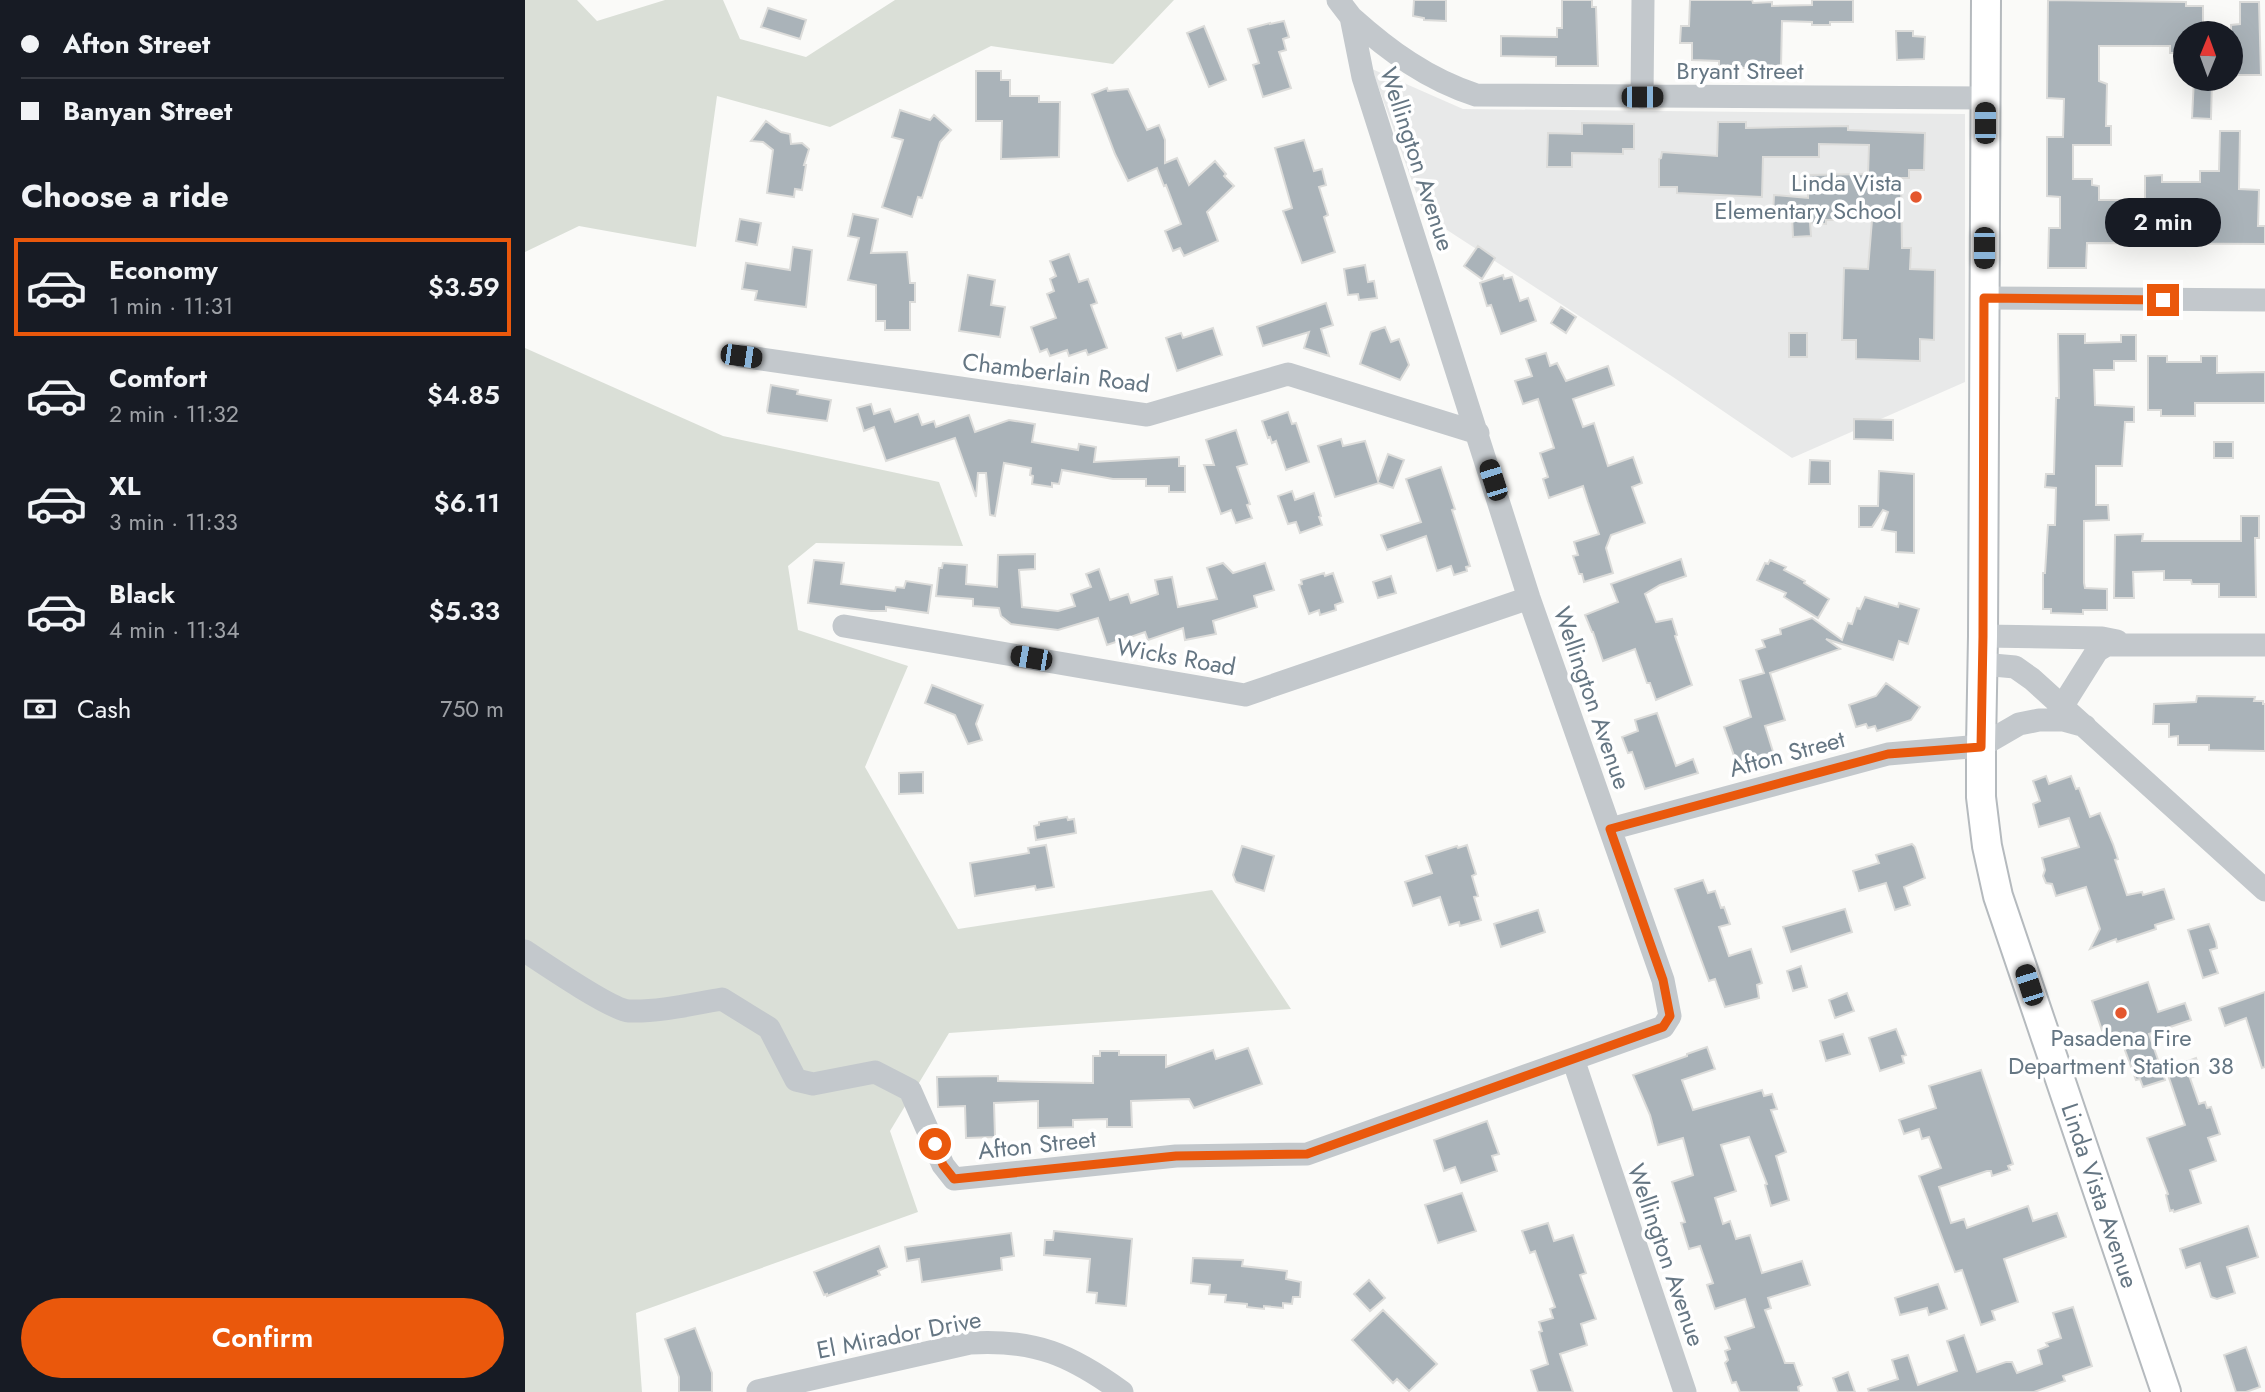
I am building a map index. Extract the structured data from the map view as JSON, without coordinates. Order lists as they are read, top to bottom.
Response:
{
  "streets": {
    "main road": ["Linda Vista Avenue"],
    "street": [
      "Bryant Street",
      "Wellington Avenue",
      "Chamberlain Road",
      "Wicks Road",
      "Afton Street",
      "El Mirador Drive"
    ]
  },
  "crossings": [
    ["Bryant Street", "Wellington Avenue"],
    ["Bryant Street", "Linda Vista Avenue"],
    ["Wellington Avenue", "Chamberlain Road"],
    ["Wellington Avenue", "Wicks Road"],
    ["Wellington Avenue", "Afton Street"],
    ["Afton Street", "Linda Vista Avenue"]
  ],
  "places": ["Linda Vista Elementary School", "Pasadena Fire Department Station 38"],
  "north": "top",
  "page": {
    "banner": ["Afton Street", "Banyan Street"],
    "heading": "Choose a ride",
    "bubble": "2 min",
    "list": [
      {
        "name": "Economy",
        "note": "1 min · 11:31",
        "value": "$3.59"
      },
      {
        "name": "Comfort",
        "note": "2 min · 11:32",
        "value": "$4.85"
      },
      {
        "name": "XL",
        "note": "3 min · 11:33",
        "value": "$6.11"
      },
      {
        "name": "Black",
        "note": "4 min · 11:34",
        "value": "$5.33"
      }
    ],
    "pay": ["Cash", "750 m"],
    "buttons": "Confirm"
  }
}
